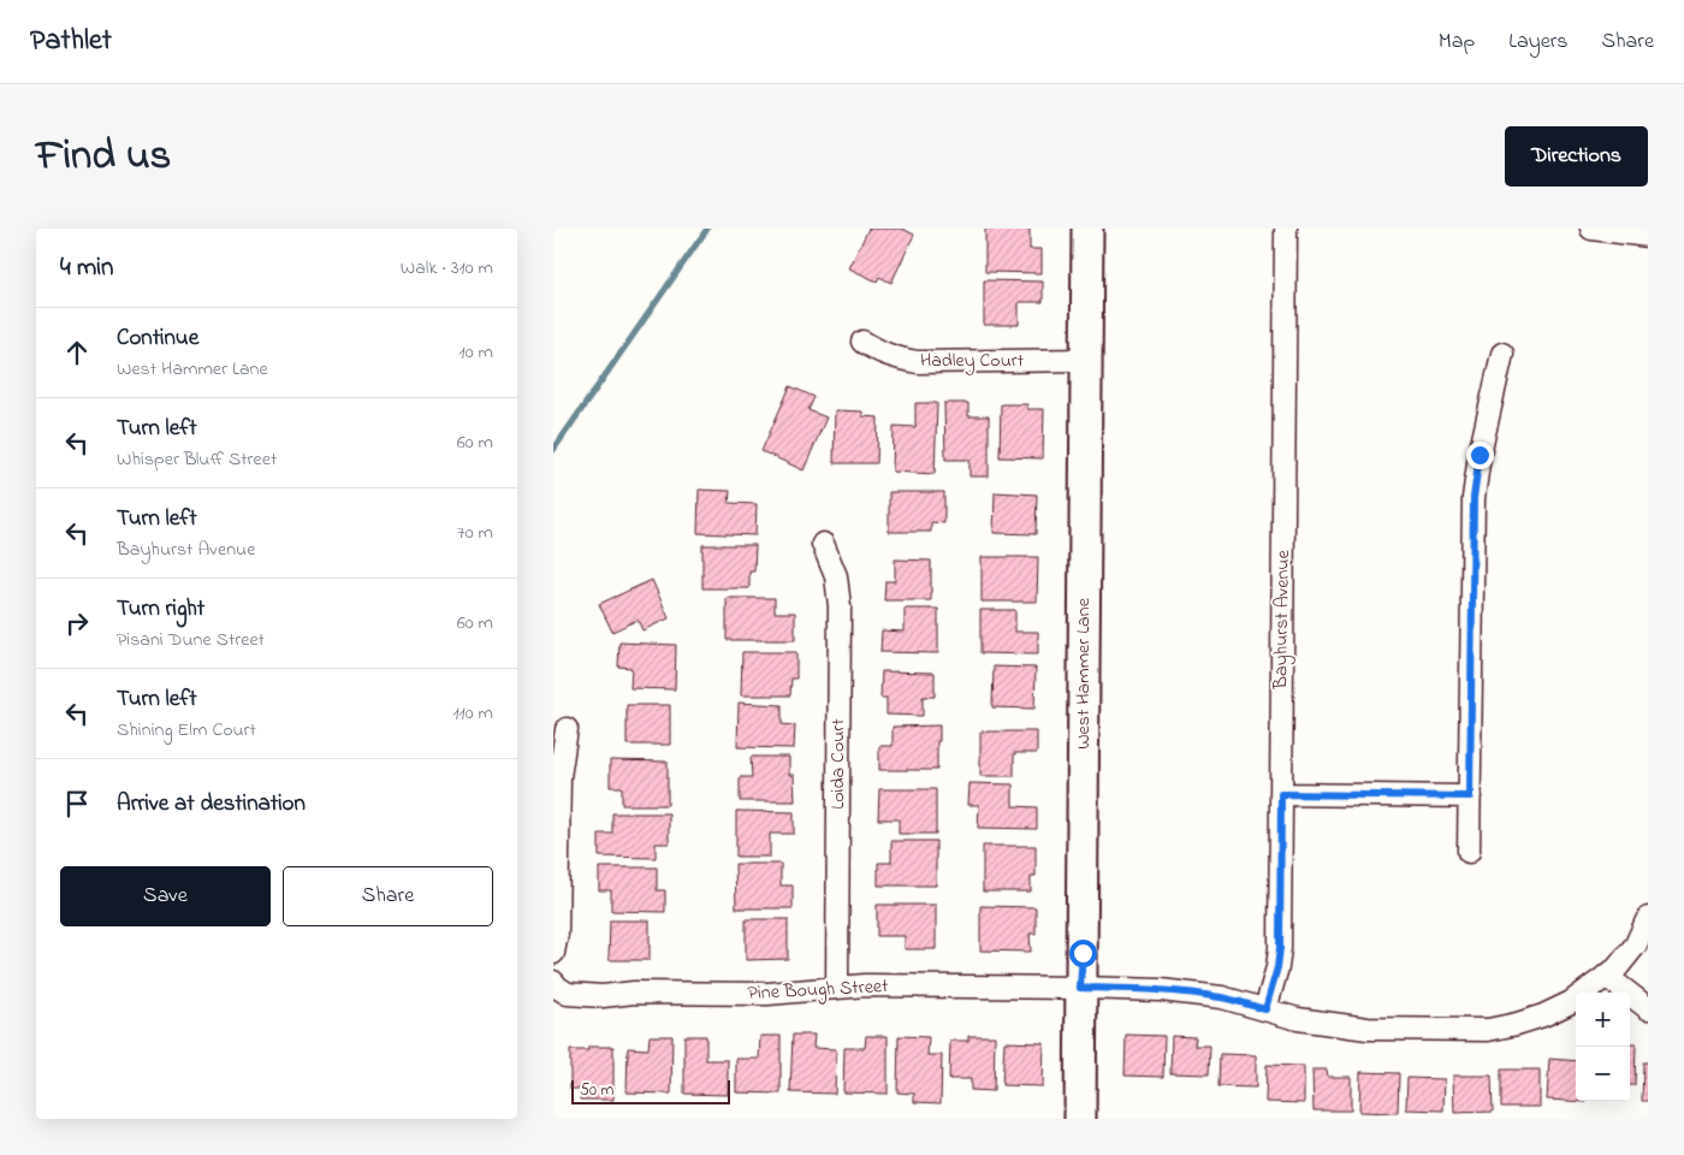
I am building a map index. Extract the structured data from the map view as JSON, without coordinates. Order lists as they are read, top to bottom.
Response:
{
  "streets": {
    "street": [
      "Hadley Court",
      "Bayhurst Avenue",
      "West Hammer Lane",
      "Loida Court",
      "Pine Bough Street"
    ]
  },
  "crossings": [
    ["Hadley Court", "West Hammer Lane"],
    ["Bayhurst Avenue", "Pine Bough Street"],
    ["West Hammer Lane", "Pine Bough Street"],
    ["Loida Court", "Pine Bough Street"]
  ],
  "scale_bar": "50 m",
  "page": {
    "header": "Pathlet",
    "nav": ["Map", "Layers", "Share"],
    "title": "Find us",
    "buttons": [
      "Directions",
      ["Save", "Share"]
    ],
    "heading": ["4 min", "Walk · 310 m"],
    "list": [
      ["Continue", "West Hammer Lane", "10 m"],
      ["Turn left", "Whisper Bluff Street", "60 m"],
      ["Turn left", "Bayhurst Avenue", "70 m"],
      ["Turn right", "Pisani Dune Street", "60 m"],
      ["Turn left", "Shining Elm Court", "110 m"],
      "Arrive at destination"
    ],
    "map_buttons": ["+", "−"],
    "scale": "50 m"
  }
}
